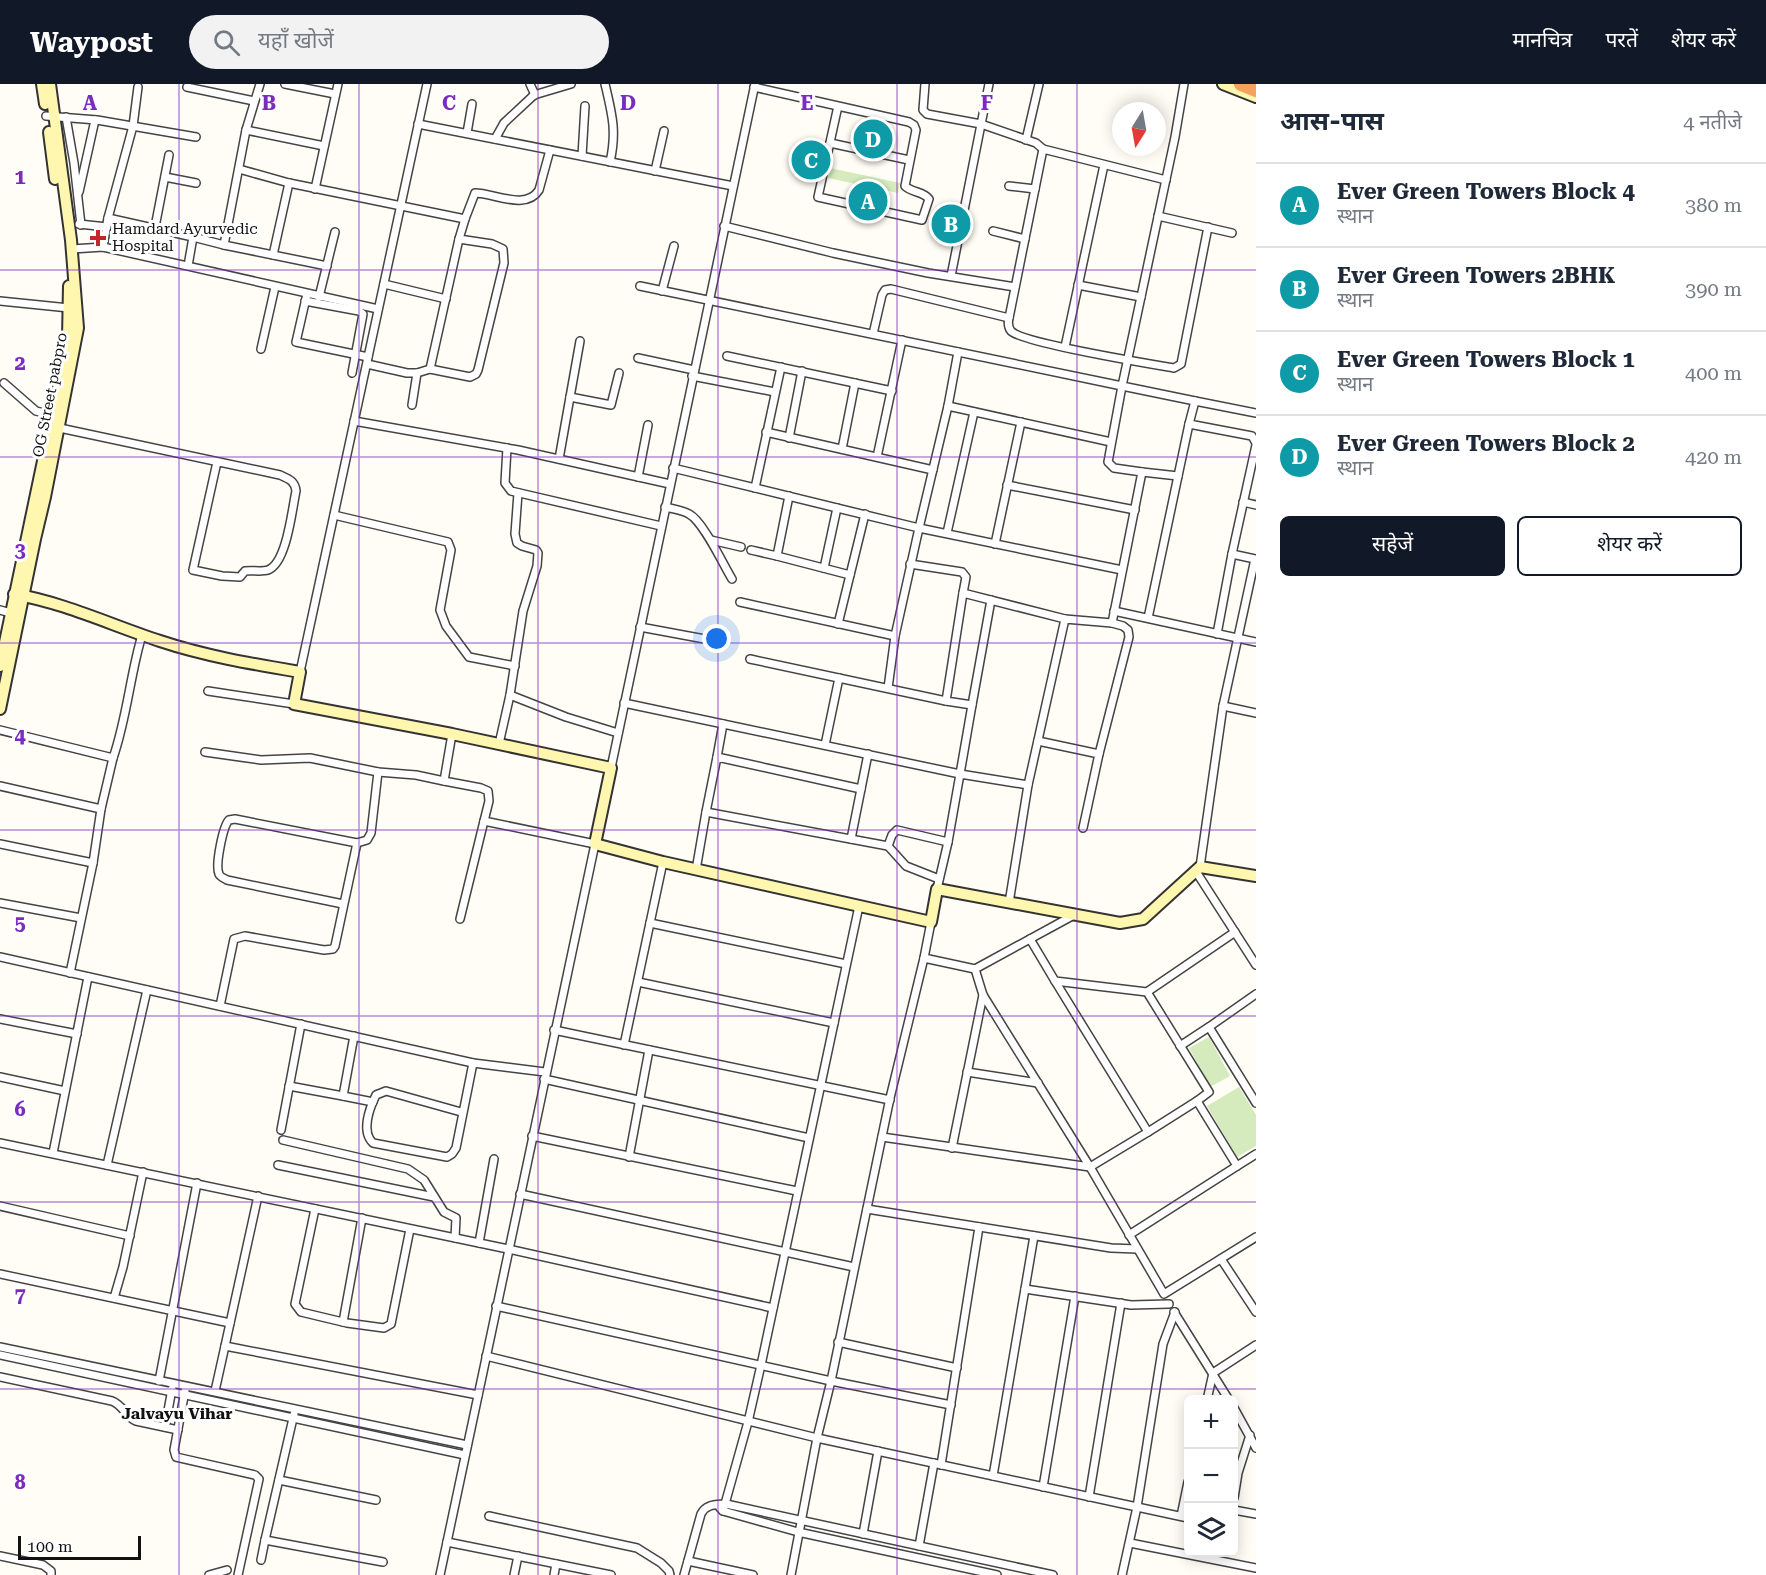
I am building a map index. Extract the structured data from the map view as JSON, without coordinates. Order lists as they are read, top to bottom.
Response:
{
  "streets": {
    "street": ["OG Street pabpro"]
  },
  "districts": ["Jalvayu Vihar"],
  "places": {
    "health": ["Hamdard Ayurvedic Hospital"]
  },
  "scale_bar": "100 m",
  "north": "bottom",
  "page": {
    "header": "Waypost",
    "search": "यहाँ खोजें",
    "nav": ["मानचित्र", "परतें", "शेयर करें"],
    "heading": ["आस-पास", "4 नतीजे"],
    "pins": [
      "D",
      "C",
      "A",
      "B"
    ],
    "list": [
      {
        "mark": "A",
        "name": "Ever Green Towers Block 4",
        "note": "स्थान",
        "value": "380 m"
      },
      {
        "mark": "B",
        "name": "Ever Green Towers 2BHK",
        "note": "स्थान",
        "value": "390 m"
      },
      {
        "mark": "C",
        "name": "Ever Green Towers Block 1",
        "note": "स्थान",
        "value": "400 m"
      },
      {
        "mark": "D",
        "name": "Ever Green Towers Block 2",
        "note": "स्थान",
        "value": "420 m"
      }
    ],
    "buttons": ["सहेजें", "शेयर करें"],
    "map_buttons": ["+", "−"],
    "scale": "100 m"
  },
  "grid": {
    "columns": [
      "A",
      "B",
      "C",
      "D",
      "E",
      "F"
    ],
    "rows": [
      "1",
      "2",
      "3",
      "4",
      "5",
      "6",
      "7",
      "8"
    ]
  }
}
